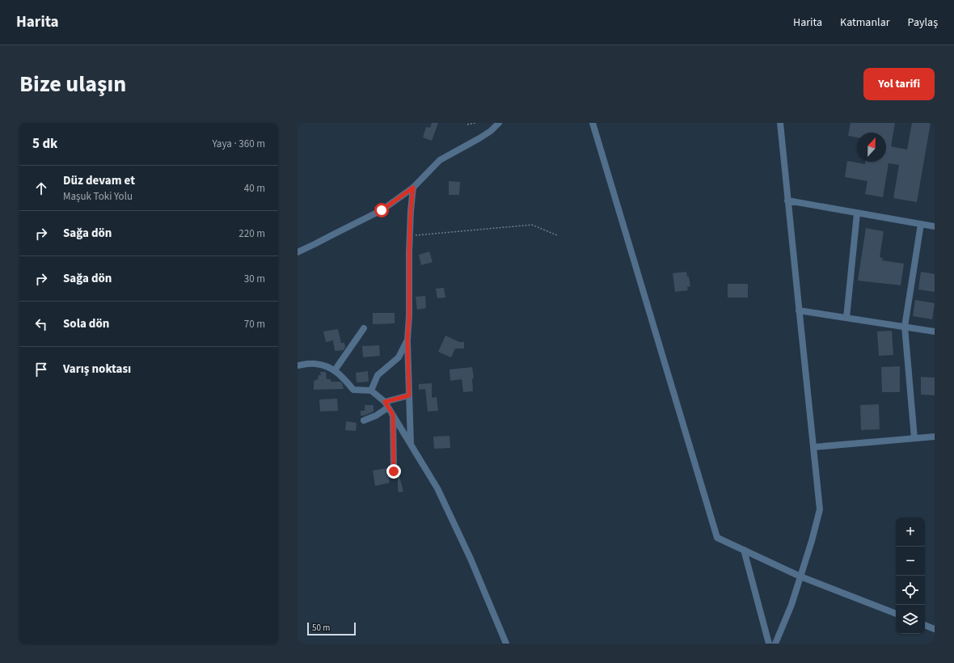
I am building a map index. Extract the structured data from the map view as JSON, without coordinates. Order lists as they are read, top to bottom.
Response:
{
  "scale_bar": "50 m",
  "north": "top",
  "page": {
    "header": "Harita",
    "nav": ["Harita", "Katmanlar", "Paylaş"],
    "title": "Bize ulaşın",
    "buttons": "Yol tarifi",
    "heading": ["5 dk", "Yaya · 360 m"],
    "list": [
      ["Düz devam et", "Maşuk Toki Yolu", "40 m"],
      ["Sağa dön", "220 m"],
      ["Sağa dön", "30 m"],
      ["Sola dön", "70 m"],
      "Varış noktası"
    ],
    "map_buttons": ["+", "−"],
    "scale": "50 m"
  }
}
